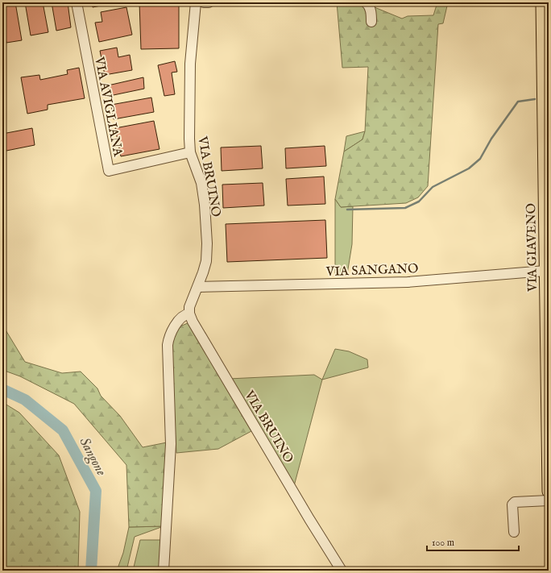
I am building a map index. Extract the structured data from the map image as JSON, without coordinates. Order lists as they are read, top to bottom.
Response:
{
  "streets": {
    "main road": ["VIA GIAVENO"],
    "street": ["VIA AVIGLIANA", "VIA BRUINO", "VIA SANGANO"]
  },
  "crossings": [
    ["VIA AVIGLIANA", "VIA BRUINO"],
    ["VIA BRUINO", "VIA SANGANO"],
    ["VIA GIAVENO", "VIA SANGANO"]
  ],
  "water": ["Sangone"],
  "scale_bar": "100 m"
}
